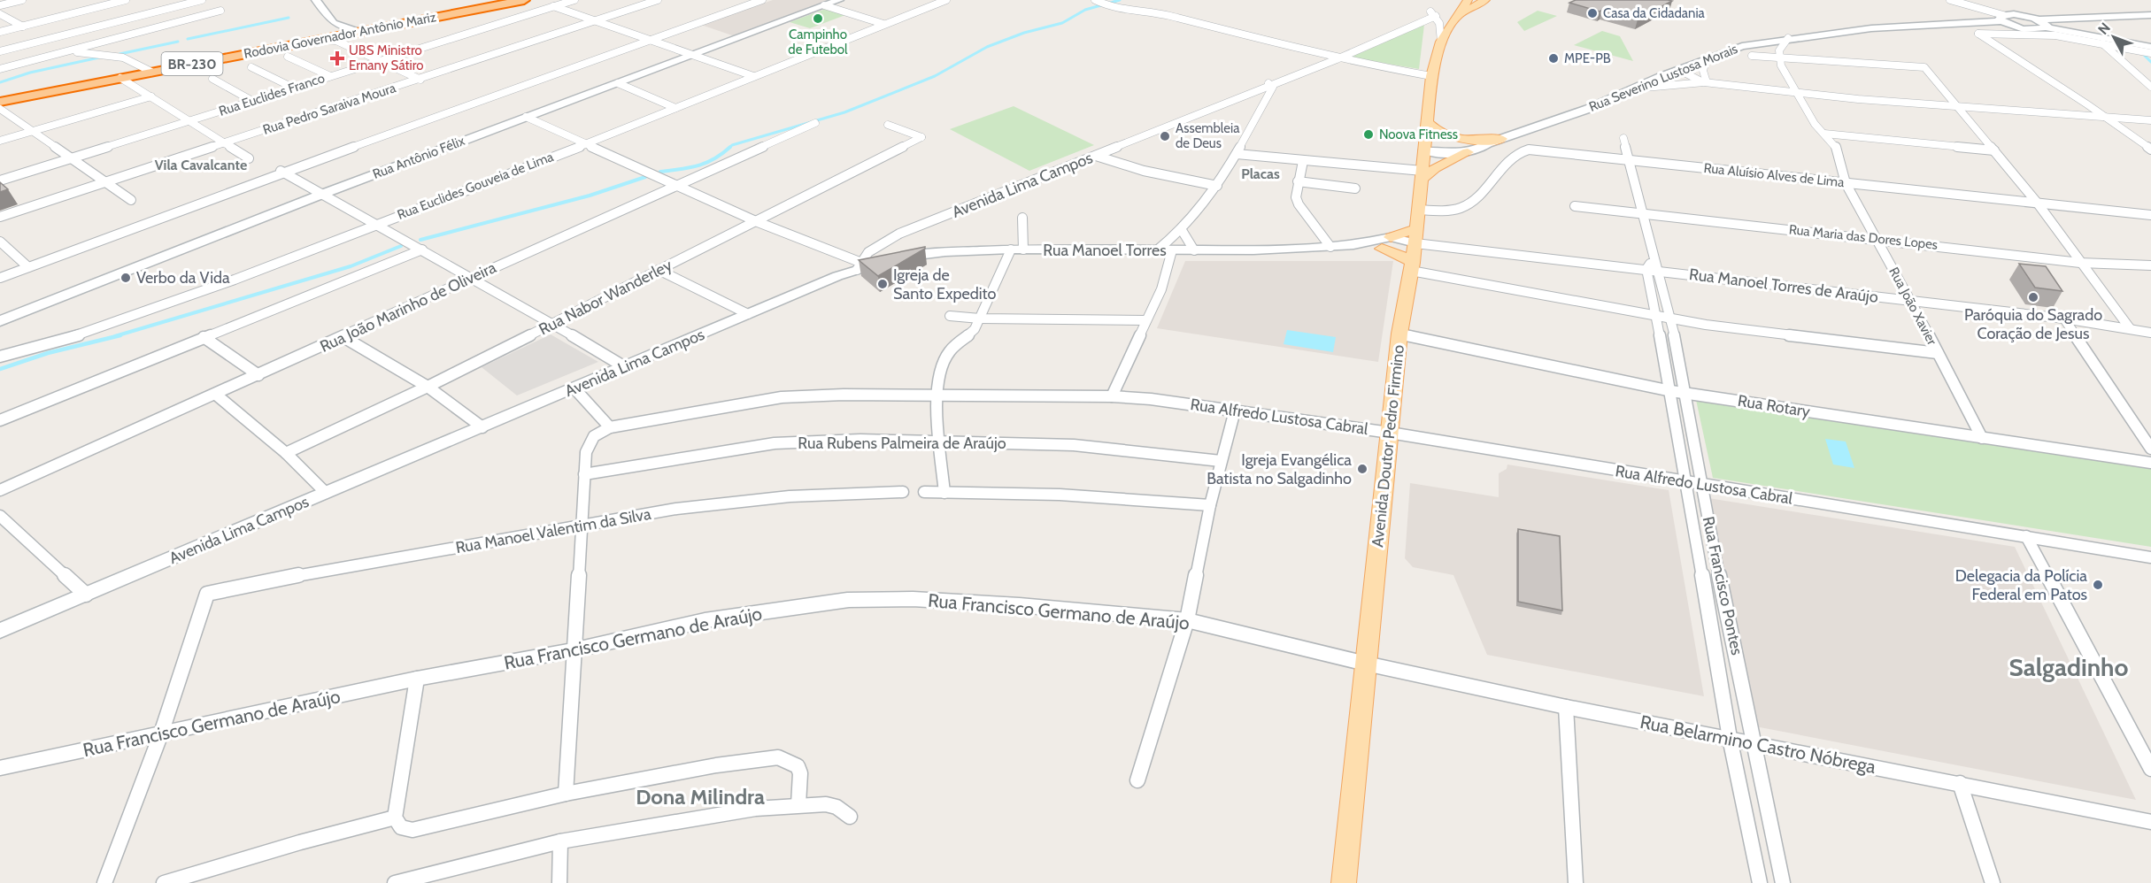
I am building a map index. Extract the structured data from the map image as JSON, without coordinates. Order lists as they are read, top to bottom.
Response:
{
  "streets": {
    "highway": ["Rodovia Governador Antônio Mariz", "BR-230"],
    "main road": [
      "Rua Severino Lustosa Morais",
      "Rua Antônio Félix",
      "Avenida Lima Campos",
      "Rua Manoel Torres",
      "Avenida Doutor Pedro Firmino"
    ],
    "street": [
      "Rua Euclides Franco",
      "Rua Pedro Saraiva Moura",
      "Rua Aluísio Alves de Lima",
      "Rua Euclides Gouveia de Lima",
      "Rua Maria das Dores Lopes",
      "Rua Manoel Torres de Araújo",
      "Rua Nabor Wanderley",
      "Rua João Xavier",
      "Rua João Marinho de Oliveira",
      "Rua Rotary",
      "Rua Alfredo Lustosa Cabral",
      "Rua Rubens Palmeira de Araújo",
      "Rua Manoel Valentim da Silva",
      "Rua Francisco Pontes",
      "Rua Francisco Germano de Araújo",
      "Rua Belarmino Castro Nóbrega"
    ]
  },
  "crossings": [
    ["Rua Severino Lustosa Morais", "Avenida Doutor Pedro Firmino"],
    ["Rua Aluísio Alves de Lima", "Rua João Xavier"],
    ["Rua Aluísio Alves de Lima", "Avenida Doutor Pedro Firmino"],
    ["Rua Aluísio Alves de Lima", "Rua Francisco Pontes"],
    ["Avenida Lima Campos", "Rua Manoel Torres"],
    ["Rua Maria das Dores Lopes", "Rua João Xavier"],
    ["Rua Maria das Dores Lopes", "Rua Francisco Pontes"],
    ["Rua Manoel Torres", "Rua Manoel Torres de Araújo"],
    ["Rua Manoel Torres", "Avenida Doutor Pedro Firmino"],
    ["Rua Manoel Torres de Araújo", "Rua João Xavier"],
    ["Rua Manoel Torres de Araújo", "Avenida Doutor Pedro Firmino"],
    ["Rua Manoel Torres de Araújo", "Rua Francisco Pontes"],
    ["Rua João Xavier", "Rua Rotary"],
    ["Rua Rotary", "Avenida Doutor Pedro Firmino"],
    ["Rua Rotary", "Rua Francisco Pontes"],
    ["Rua Alfredo Lustosa Cabral", "Rua Rubens Palmeira de Araújo"],
    ["Rua Alfredo Lustosa Cabral", "Avenida Doutor Pedro Firmino"],
    ["Rua Alfredo Lustosa Cabral", "Rua Francisco Pontes"],
    ["Avenida Doutor Pedro Firmino", "Rua Francisco Germano de Araújo"],
    ["Avenida Doutor Pedro Firmino", "Rua Belarmino Castro Nóbrega"],
    ["Rua Manoel Valentim da Silva", "Rua Francisco Germano de Araújo"],
    ["Rua Francisco Pontes", "Rua Belarmino Castro Nóbrega"],
    ["Rua Francisco Germano de Araújo", "Rua Belarmino Castro Nóbrega"]
  ],
  "districts": [
    "Vila Cavalcante",
    "Placas",
    "Salgadinho",
    "Dona Milindra"
  ],
  "places": {
    "other": [
      "Casa da Cidadania",
      "Campinho de Futebol",
      "MPE-PB",
      "Noova Fitness",
      "Assembleia de Deus",
      "Verbo da Vida",
      "Igreja de Santo Expedito",
      "Paróquia do Sagrado Coração de Jesus",
      "Igreja Evangélica Batista no Salgadinho",
      "Delegacia da Polícia Federal em Patos"
    ],
    "health": ["UBS Ministro Ernany Sátiro"]
  },
  "north": "top left"
}
